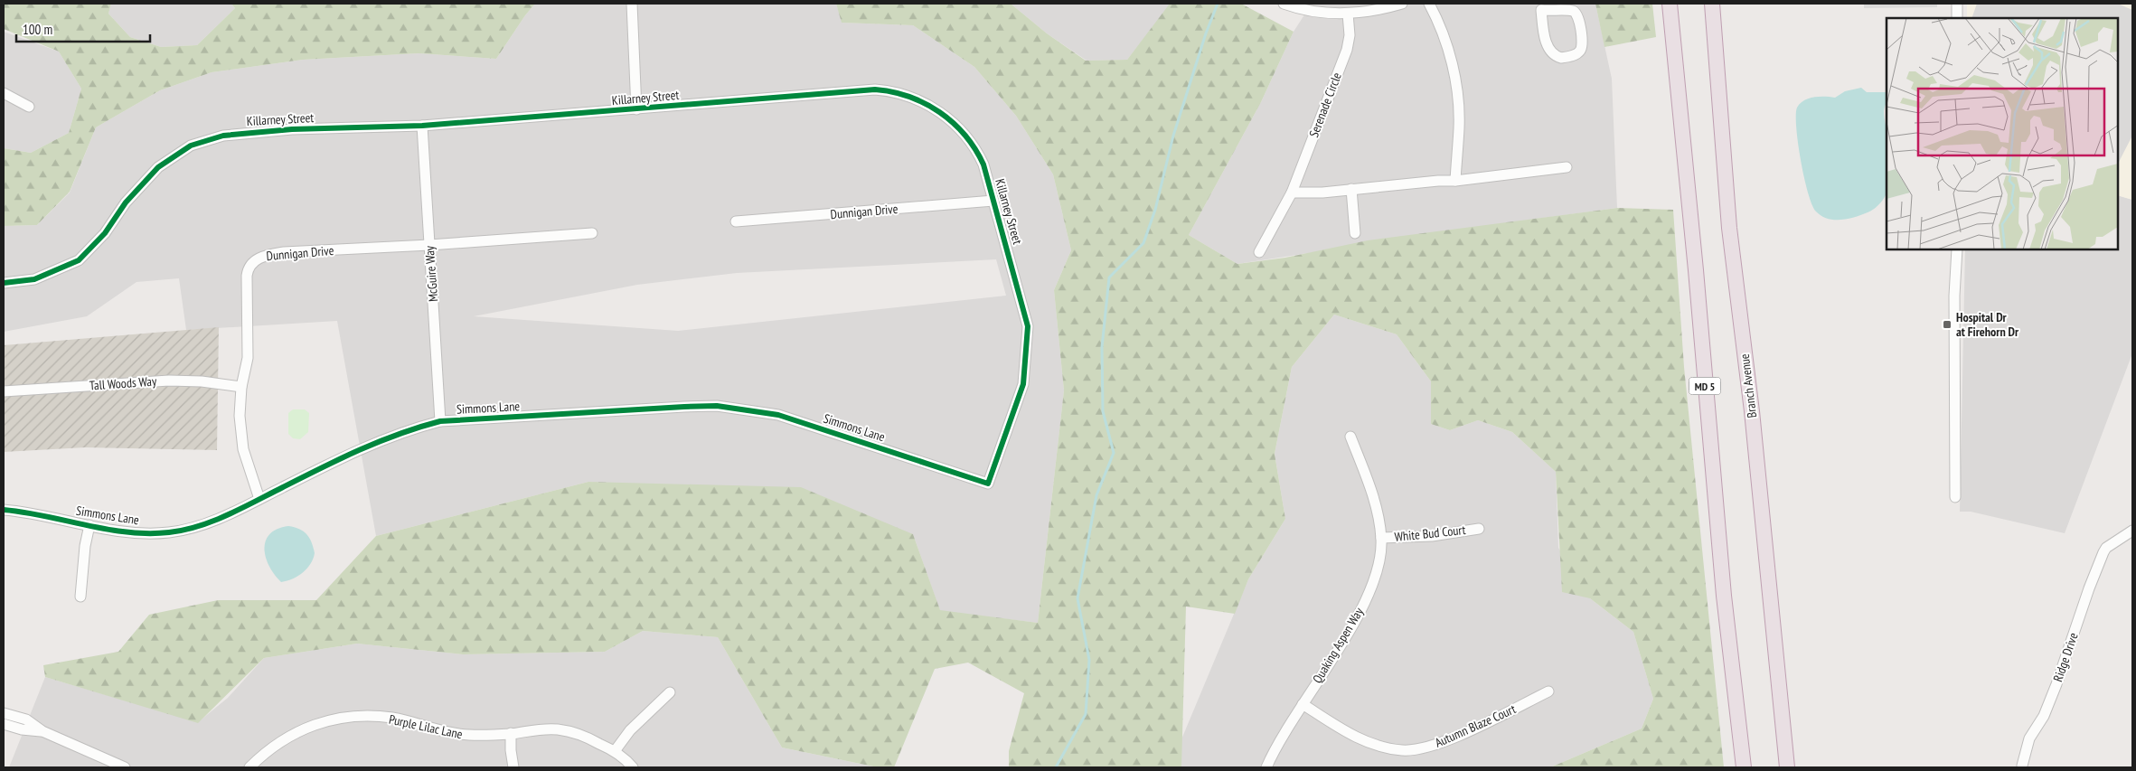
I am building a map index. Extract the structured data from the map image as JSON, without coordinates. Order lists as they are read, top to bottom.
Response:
{
  "streets": {
    "highway": ["MD 5", "Branch Avenue"],
    "street": [
      "Killarney Street",
      "Serenade Circle",
      "Dunnigan Drive",
      "McGuire Way",
      "Tall Woods Way",
      "Simmons Lane",
      "White Bud Court",
      "Quaking Aspen Way",
      "Ridge Drive",
      "Autumn Blaze Court",
      "Purple Lilac Lane"
    ]
  },
  "crossings": [
    ["Killarney Street", "Dunnigan Drive"],
    ["Killarney Street", "McGuire Way"],
    ["Killarney Street", "Simmons Lane"],
    ["Dunnigan Drive", "McGuire Way"],
    ["Dunnigan Drive", "Tall Woods Way"],
    ["Dunnigan Drive", "Simmons Lane"],
    ["McGuire Way", "Simmons Lane"],
    ["White Bud Court", "Quaking Aspen Way"],
    ["Quaking Aspen Way", "Autumn Blaze Court"]
  ],
  "places": {
    "transit": ["Hospital Dr at Firehorn Dr"]
  },
  "scale_bar": "100 m"
}
